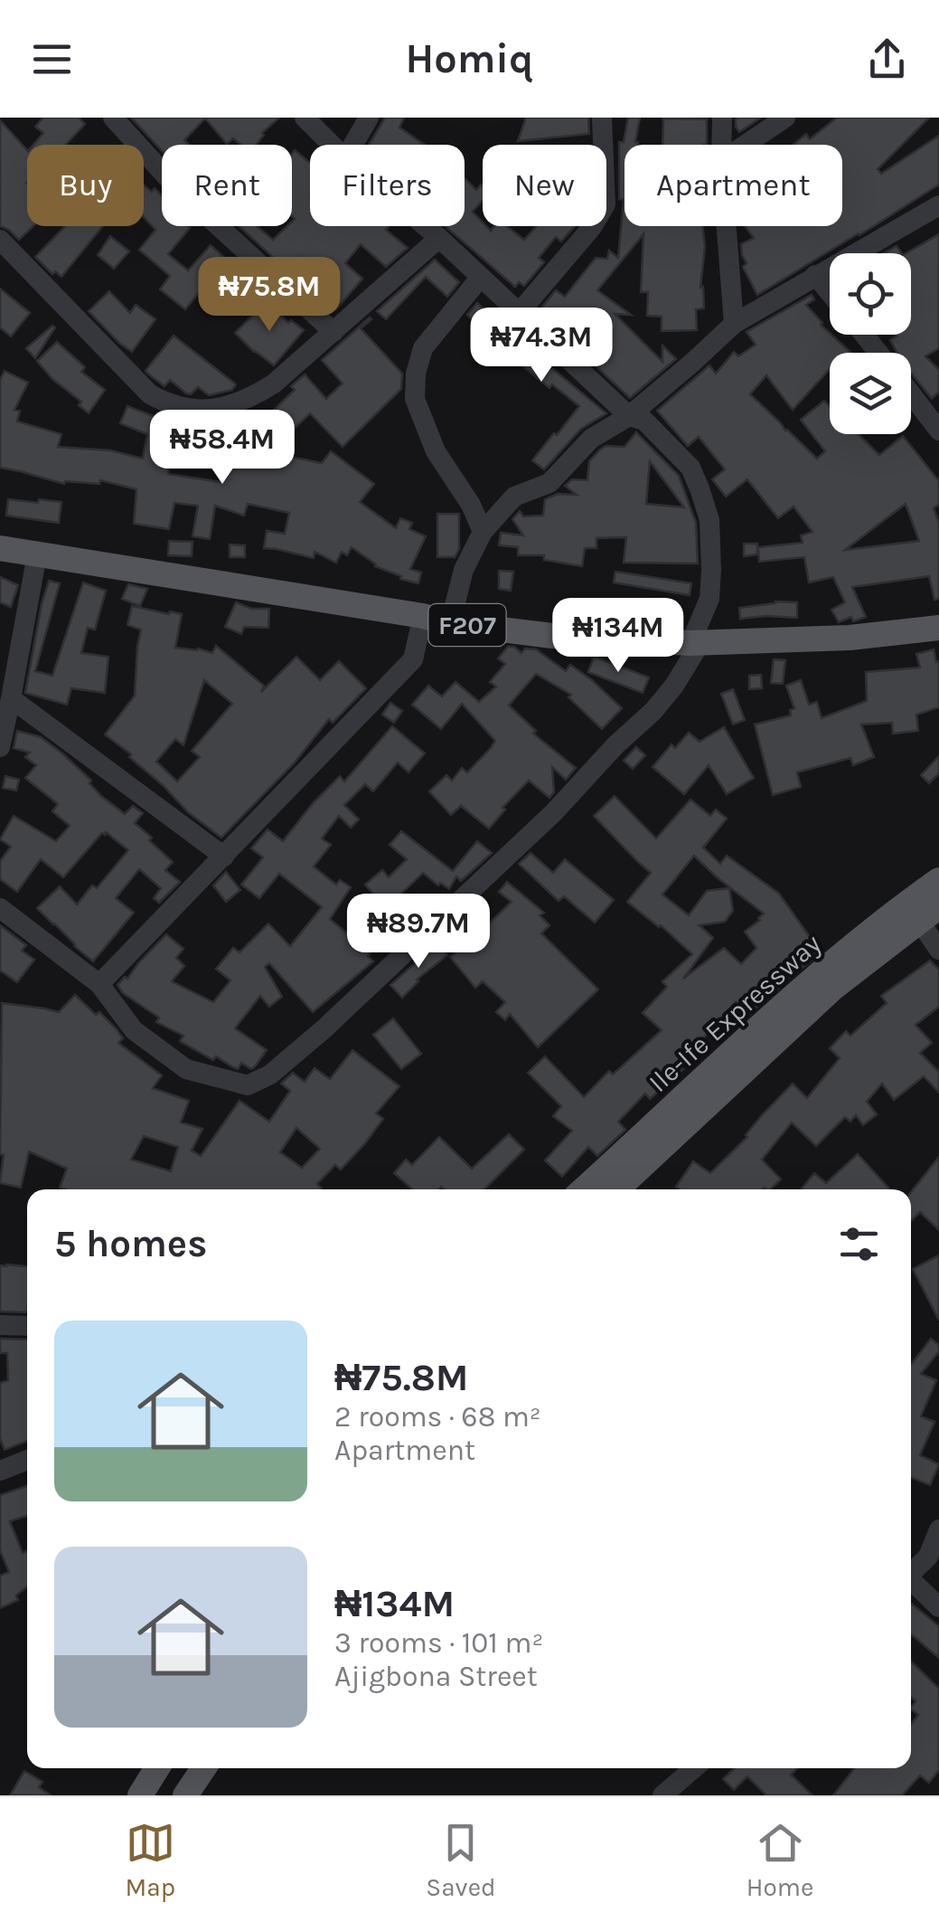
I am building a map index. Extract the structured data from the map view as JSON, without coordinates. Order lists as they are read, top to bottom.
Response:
{
  "streets": {
    "main road": ["F207", "Ile-Ife Expressway"]
  },
  "page": {
    "header": "Homiq",
    "chip": [
      "Buy",
      "Rent",
      "Filters",
      "New",
      "Apartment"
    ],
    "price": [
      "₦75.8M",
      "₦74.3M",
      "₦58.4M",
      "₦134M",
      "₦89.7M"
    ],
    "heading": "5 homes",
    "list": [
      {
        "name": "₦75.8M",
        "note": "2 rooms · 68 m² · Apartment"
      },
      {
        "name": "₦134M",
        "note": "3 rooms · 101 m² · Ajigbona Street"
      }
    ],
    "tabs": ["Map", "Saved", "Home"]
  }
}
